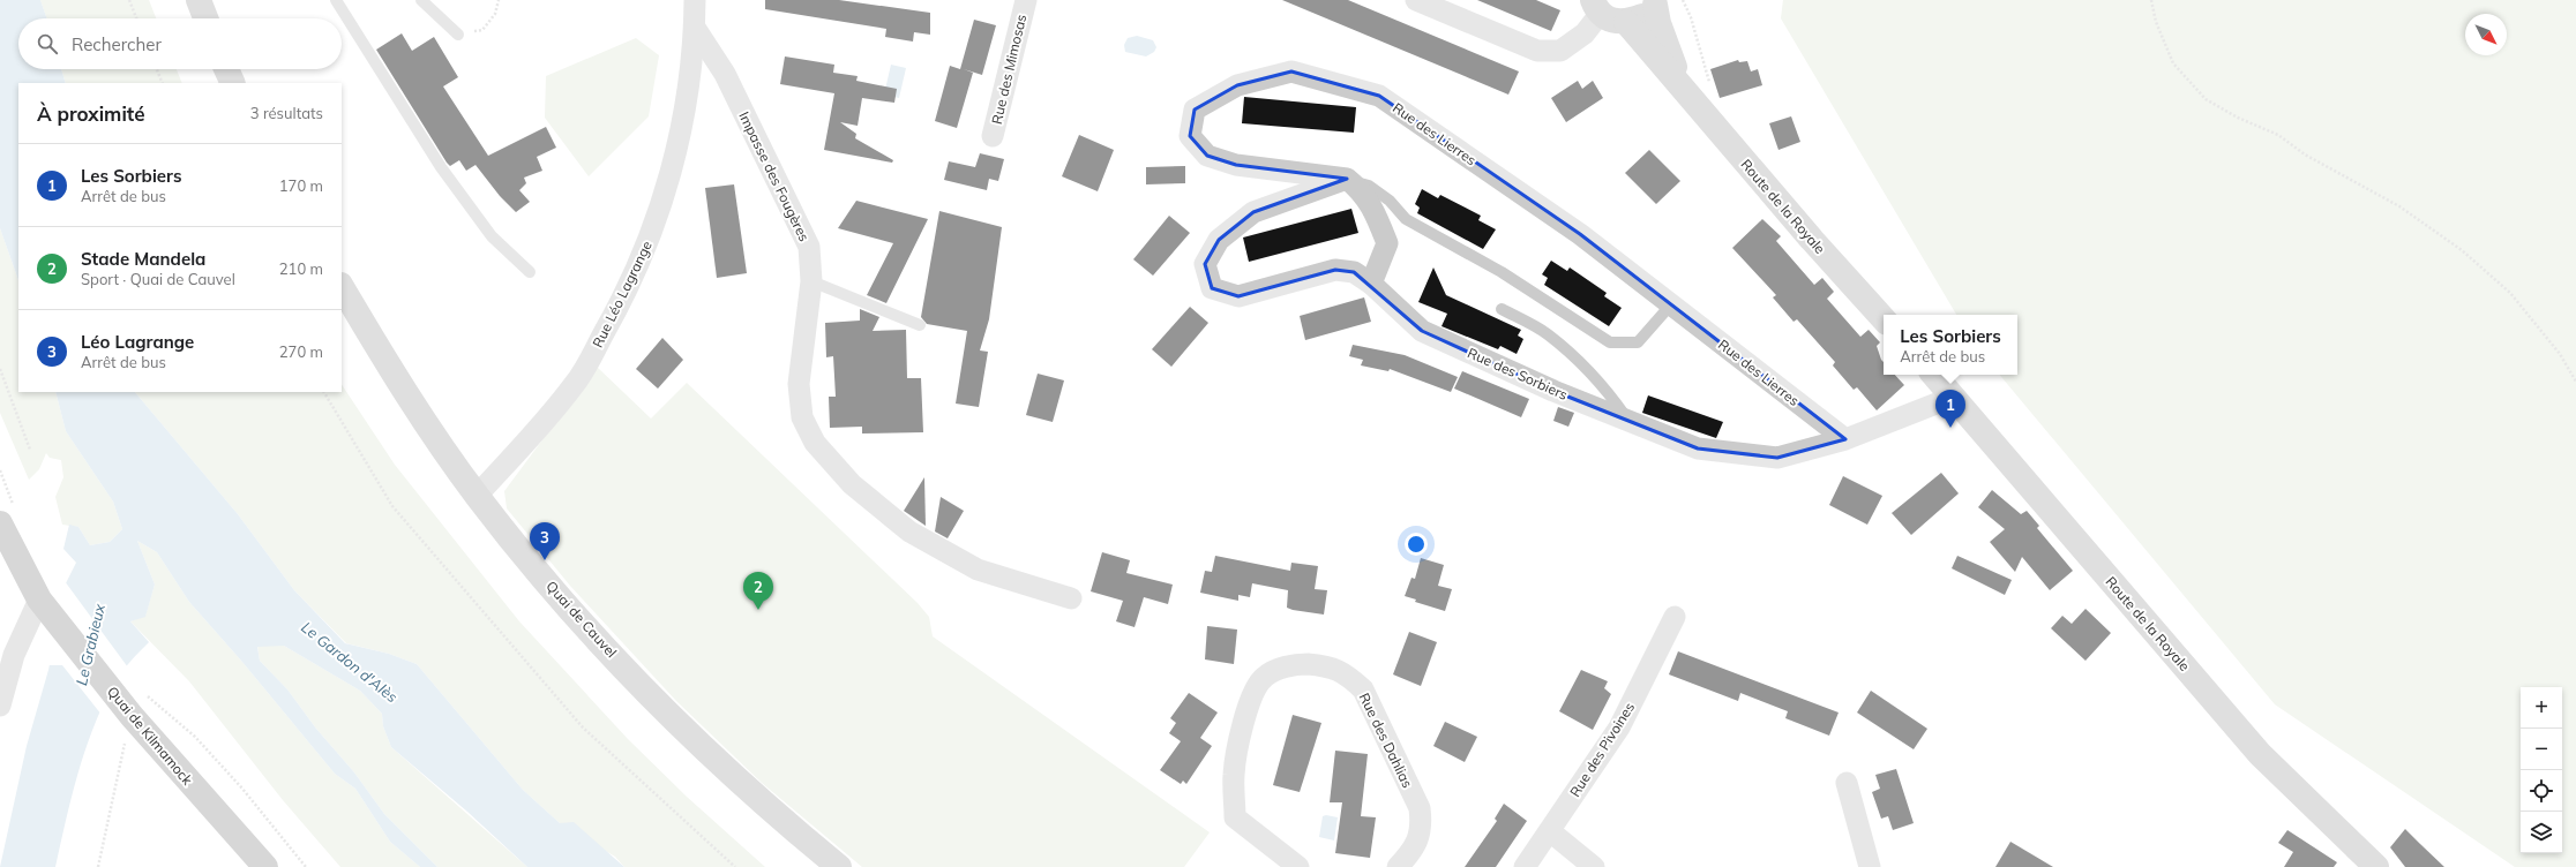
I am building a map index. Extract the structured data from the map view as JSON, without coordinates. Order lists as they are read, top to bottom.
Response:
{
  "streets": {
    "main road": ["Route de la Royale", "Quai de Cauvel", "Quai de Kilmamock"],
    "street": [
      "Rue des Mimosas",
      "Rue des Lierres",
      "Impasse des Fougères",
      "Rue Léo Lagrange",
      "Rue des Sorbiers",
      "Rue des Dahlias",
      "Rue des Pivoines"
    ]
  },
  "crossings": [
    ["Rue des Lierres", "Rue des Sorbiers"],
    ["Impasse des Fougères", "Rue Léo Lagrange"],
    ["Route de la Royale", "Rue des Sorbiers"],
    ["Rue Léo Lagrange", "Quai de Cauvel"]
  ],
  "water": ["Le Grabieux", "Le Gardon d'Alès"],
  "north": "bottom right",
  "page": {
    "search": "Rechercher",
    "heading": ["À proximité", "3 résultats"],
    "list": [
      {
        "mark": "1",
        "name": "Les Sorbiers",
        "note": "Arrêt de bus",
        "value": "170 m"
      },
      {
        "mark": "2",
        "name": "Stade Mandela",
        "note": "Sport · Quai de Cauvel",
        "value": "210 m"
      },
      {
        "mark": "3",
        "name": "Léo Lagrange",
        "note": "Arrêt de bus",
        "value": "270 m"
      }
    ],
    "popup": ["Les Sorbiers", "Arrêt de bus"],
    "pins": ["1", "3", "2"],
    "map_buttons": ["+", "−"]
  }
}
